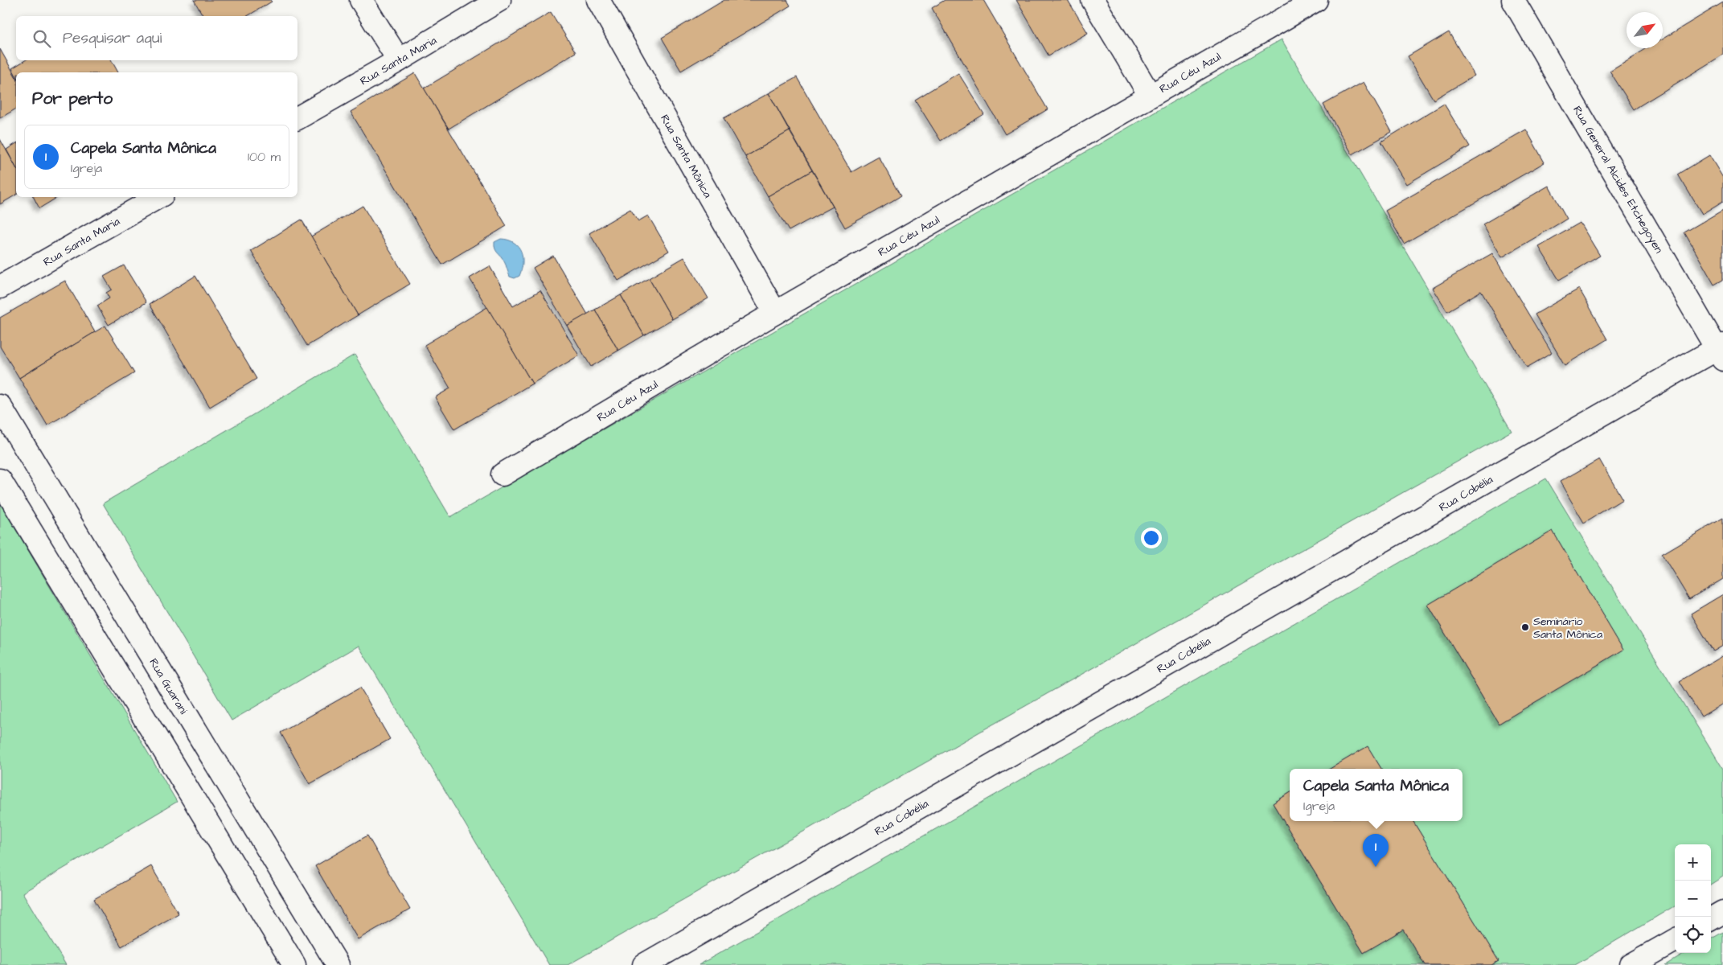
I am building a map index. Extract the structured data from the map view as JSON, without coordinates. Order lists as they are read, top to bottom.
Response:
{
  "streets": {
    "street": [
      "Rua Santa Maria",
      "Rua Céu Azul",
      "Rua Santa Mônica",
      "Rua General Alcides Etchegoyen",
      "Rua Cobélia",
      "Rua Guarani"
    ]
  },
  "crossings": [
    ["Rua Céu Azul", "Rua Santa Mônica"],
    ["Rua General Alcides Etchegoyen", "Rua Cobélia"]
  ],
  "places": ["Seminário Santa Mônica"],
  "north": "top right",
  "page": {
    "search": "Pesquisar aqui",
    "heading": "Por perto",
    "list": [
      {
        "mark": "1",
        "name": "Capela Santa Mônica",
        "note": "Igreja",
        "value": "100 m"
      }
    ],
    "popup": ["Capela Santa Mônica", "Igreja"],
    "pins": "1",
    "map_buttons": ["+", "−"]
  }
}
